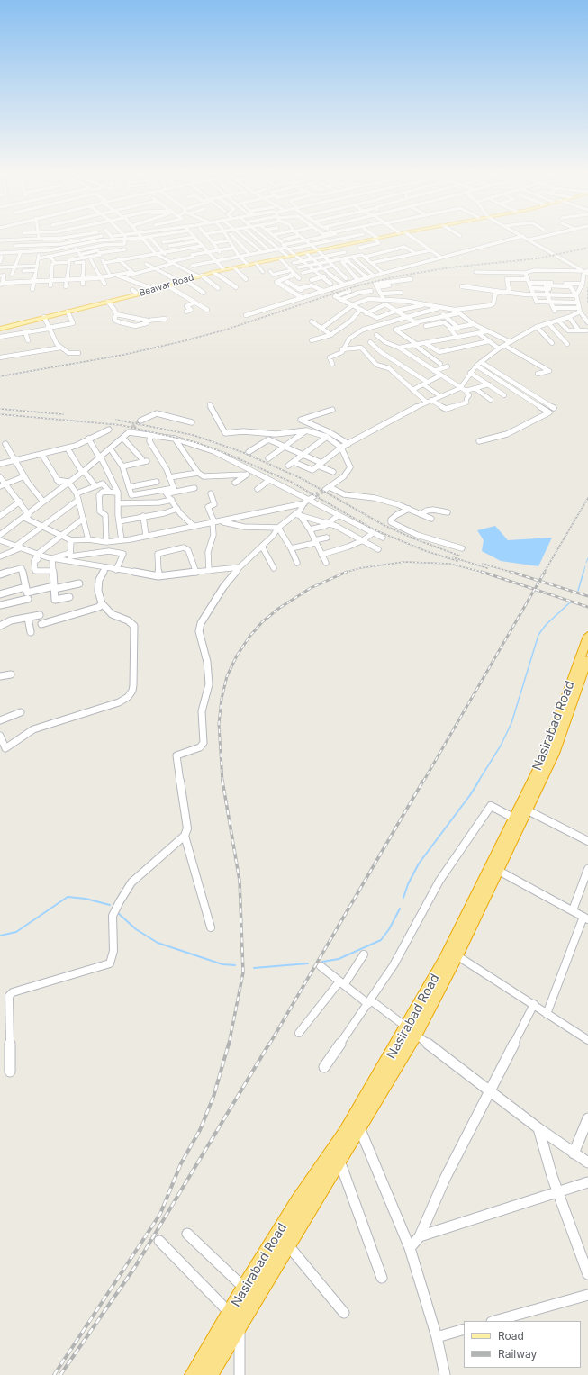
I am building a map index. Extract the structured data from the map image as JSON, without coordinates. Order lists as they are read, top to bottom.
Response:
{
  "streets": {
    "highway": ["Nasirabad Road"],
    "main road": ["Beawar Road"]
  },
  "legend": ["Road", "Railway"]
}
